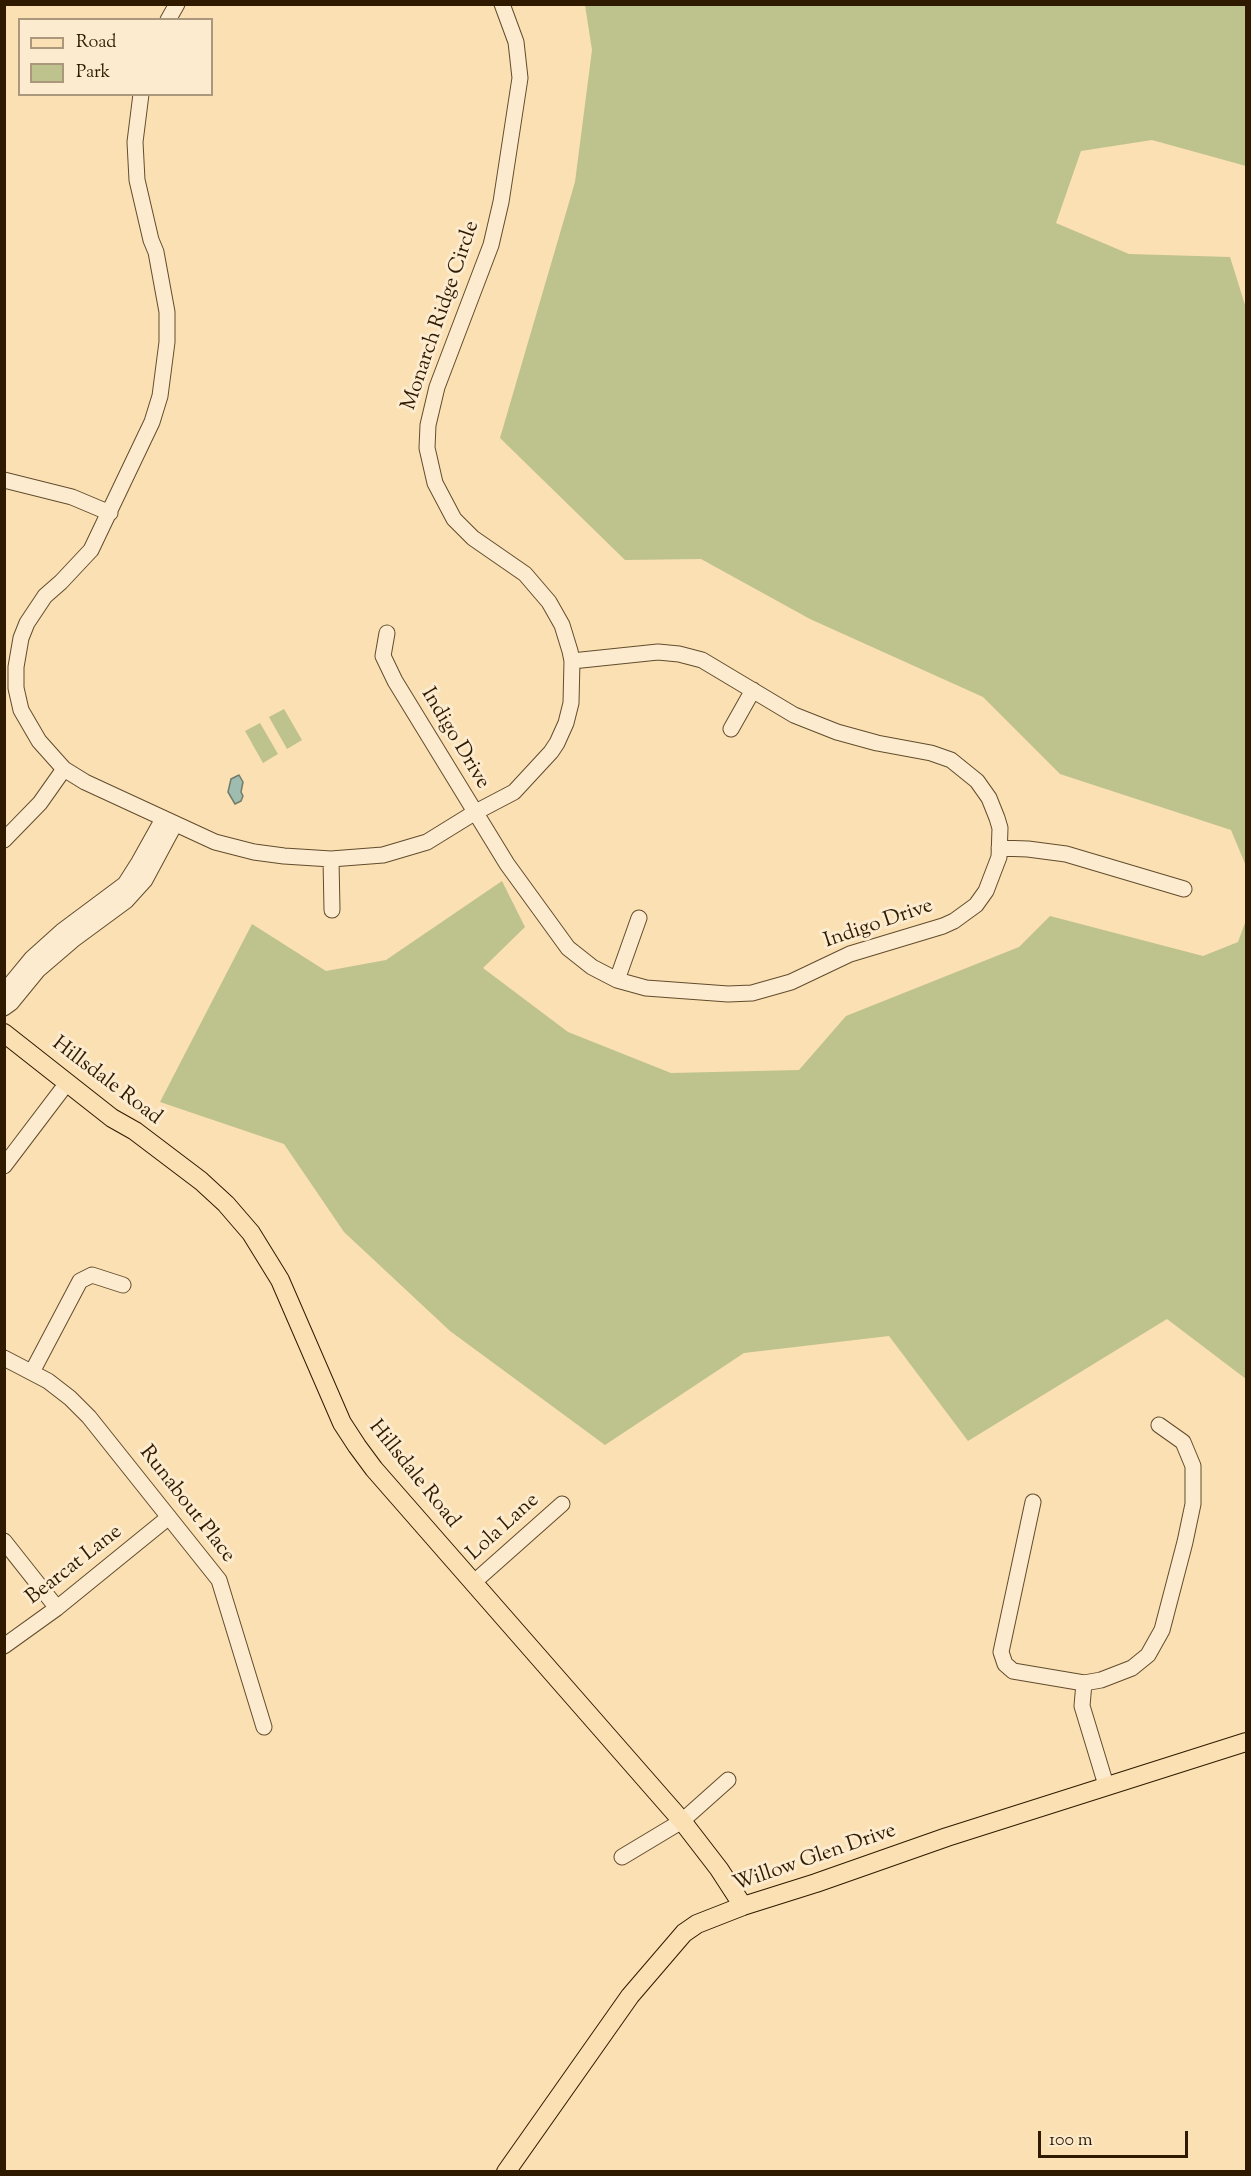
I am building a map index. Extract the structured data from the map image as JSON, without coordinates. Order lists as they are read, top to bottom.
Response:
{
  "streets": {
    "main road": ["Hillsdale Road", "Willow Glen Drive"],
    "street": [
      "Monarch Ridge Circle",
      "Indigo Drive",
      "Runabout Place",
      "Lola Lane",
      "Bearcat Lane"
    ]
  },
  "crossings": [
    ["Monarch Ridge Circle", "Indigo Drive"],
    ["Hillsdale Road", "Lola Lane"],
    ["Hillsdale Road", "Willow Glen Drive"],
    ["Runabout Place", "Bearcat Lane"]
  ],
  "legend": ["Road", "Park"],
  "scale_bar": "100 m"
}
